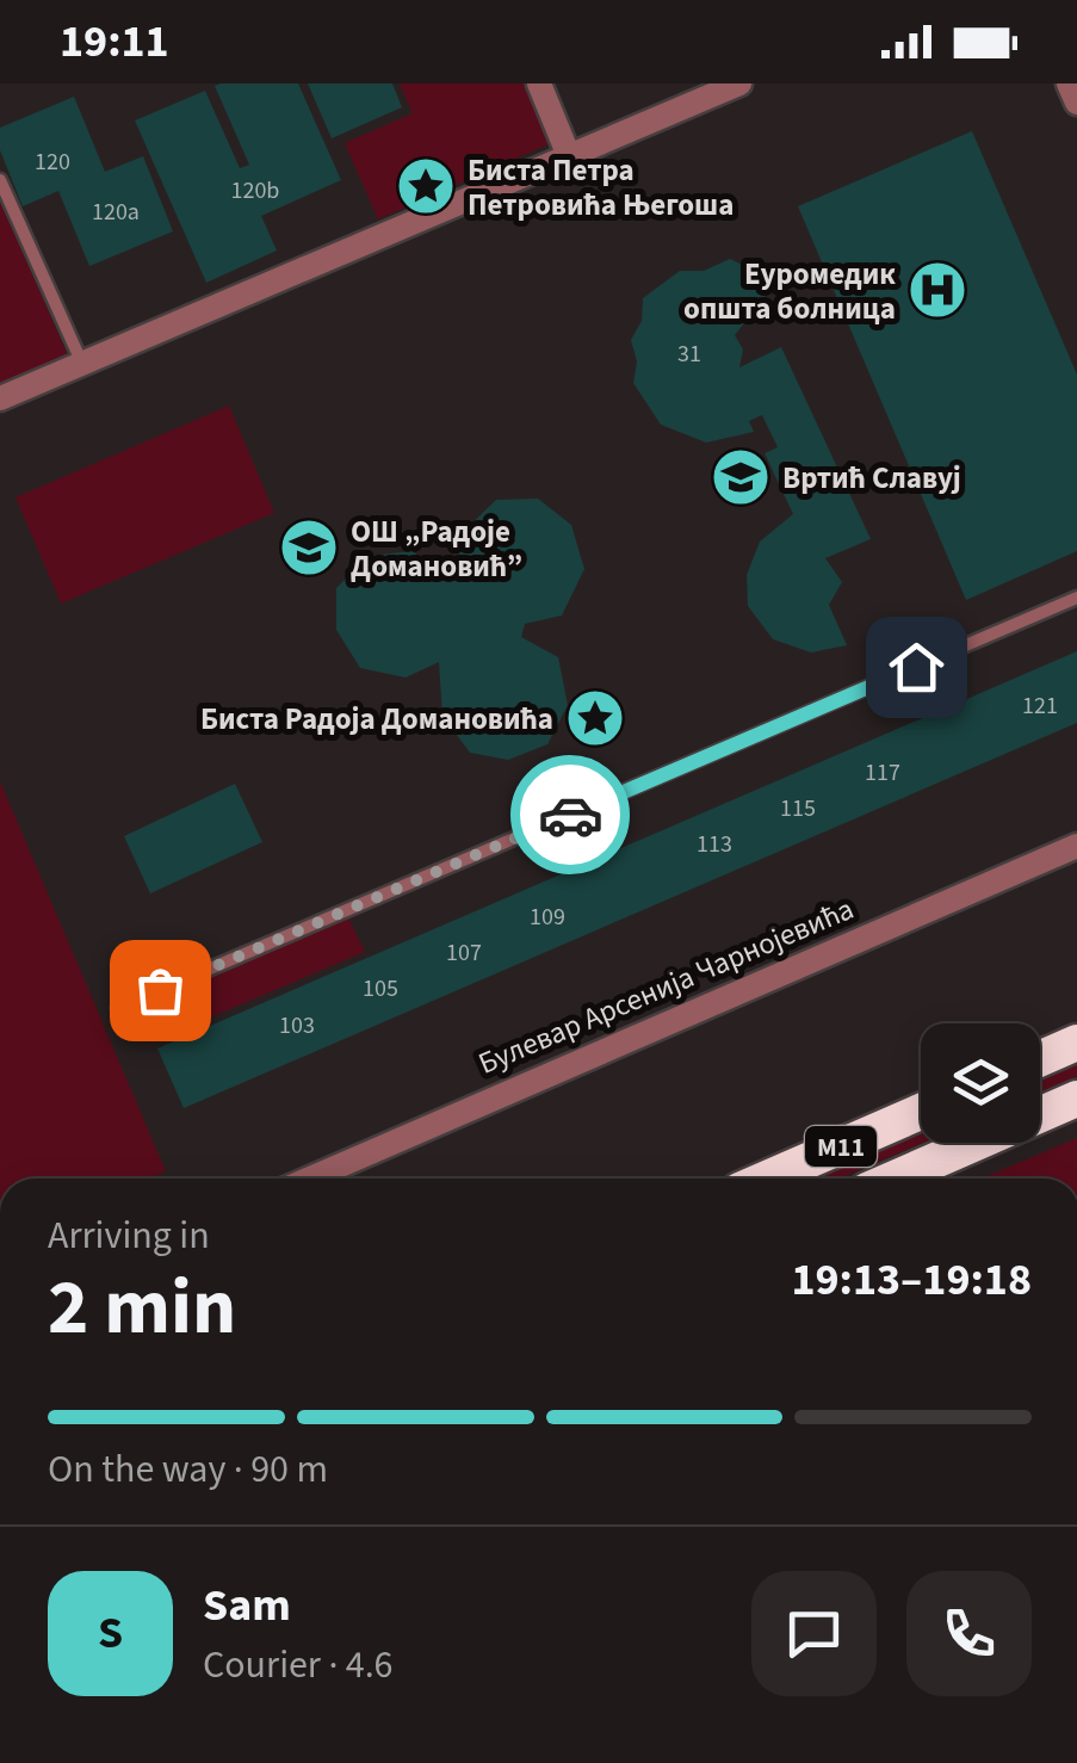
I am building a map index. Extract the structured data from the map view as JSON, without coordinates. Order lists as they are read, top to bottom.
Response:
{
  "streets": {
    "highway": ["M11"],
    "street": ["Булевар Арсенија Чарнојевића"]
  },
  "places": {
    "place": ["Биста Петра Петровића Његоша", "Биста Радоја Домановића"],
    "hospital": ["Еуромедик општа болница"],
    "school or university": ["Вртић Славуј", "ОШ „Радоје Домановић”"]
  },
  "house_numbers": [
    "120",
    "120b",
    "120a",
    "31",
    "121",
    "117",
    "115",
    "113",
    "109",
    "107",
    "105",
    "103"
  ],
  "page": {
    "status": "19:11",
    "heading": ["2 min", "Arriving in", "19:13–19:18"],
    "panel": ["Sam", "Courier · 4.6"],
    "bar": "On the way · 90 m",
    "round": "S"
  }
}
